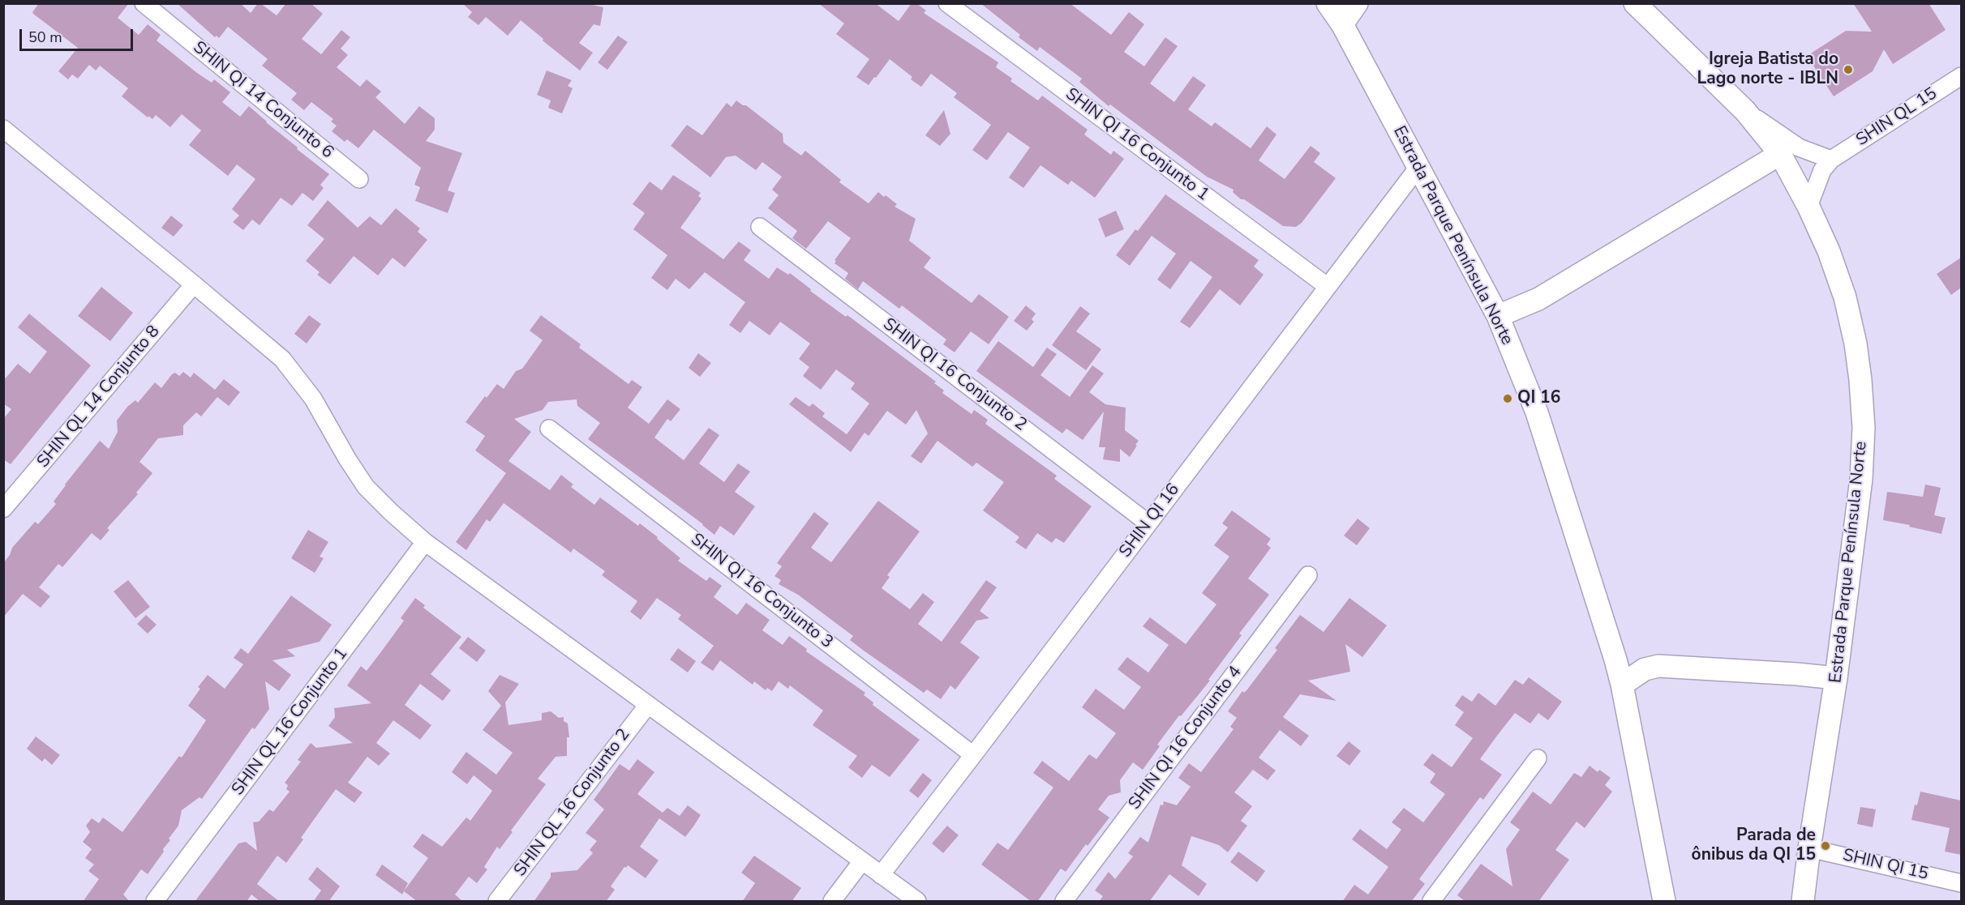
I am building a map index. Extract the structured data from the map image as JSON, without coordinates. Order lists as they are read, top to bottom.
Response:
{
  "streets": {
    "main road": ["Estrada Parque Península Norte"],
    "street": [
      "SHIN QI 14 Conjunto 6",
      "SHIN QL 15",
      "SHIN QI 16 Conjunto 1",
      "SHIN QI 16 Conjunto 2",
      "SHIN QL 14 Conjunto 8",
      "SHIN QI 16",
      "SHIN QI 16 Conjunto 3",
      "SHIN QL 16 Conjunto 1",
      "SHIN QI 16 Conjunto 4",
      "SHIN QL 16 Conjunto 2",
      "SHIN QI 15"
    ]
  },
  "crossings": [
    ["SHIN QL 15", "Estrada Parque Península Norte"],
    ["SHIN QI 16 Conjunto 1", "SHIN QI 16"],
    ["Estrada Parque Península Norte", "SHIN QI 16"],
    ["Estrada Parque Península Norte", "SHIN QI 15"],
    ["SHIN QI 16 Conjunto 2", "SHIN QI 16"],
    ["SHIN QI 16", "SHIN QI 16 Conjunto 3"]
  ],
  "places": ["Igreja Batista do Lago norte - IBLN", "QI 16", "Parada de ônibus da QI 15"],
  "scale_bar": "50 m"
}
